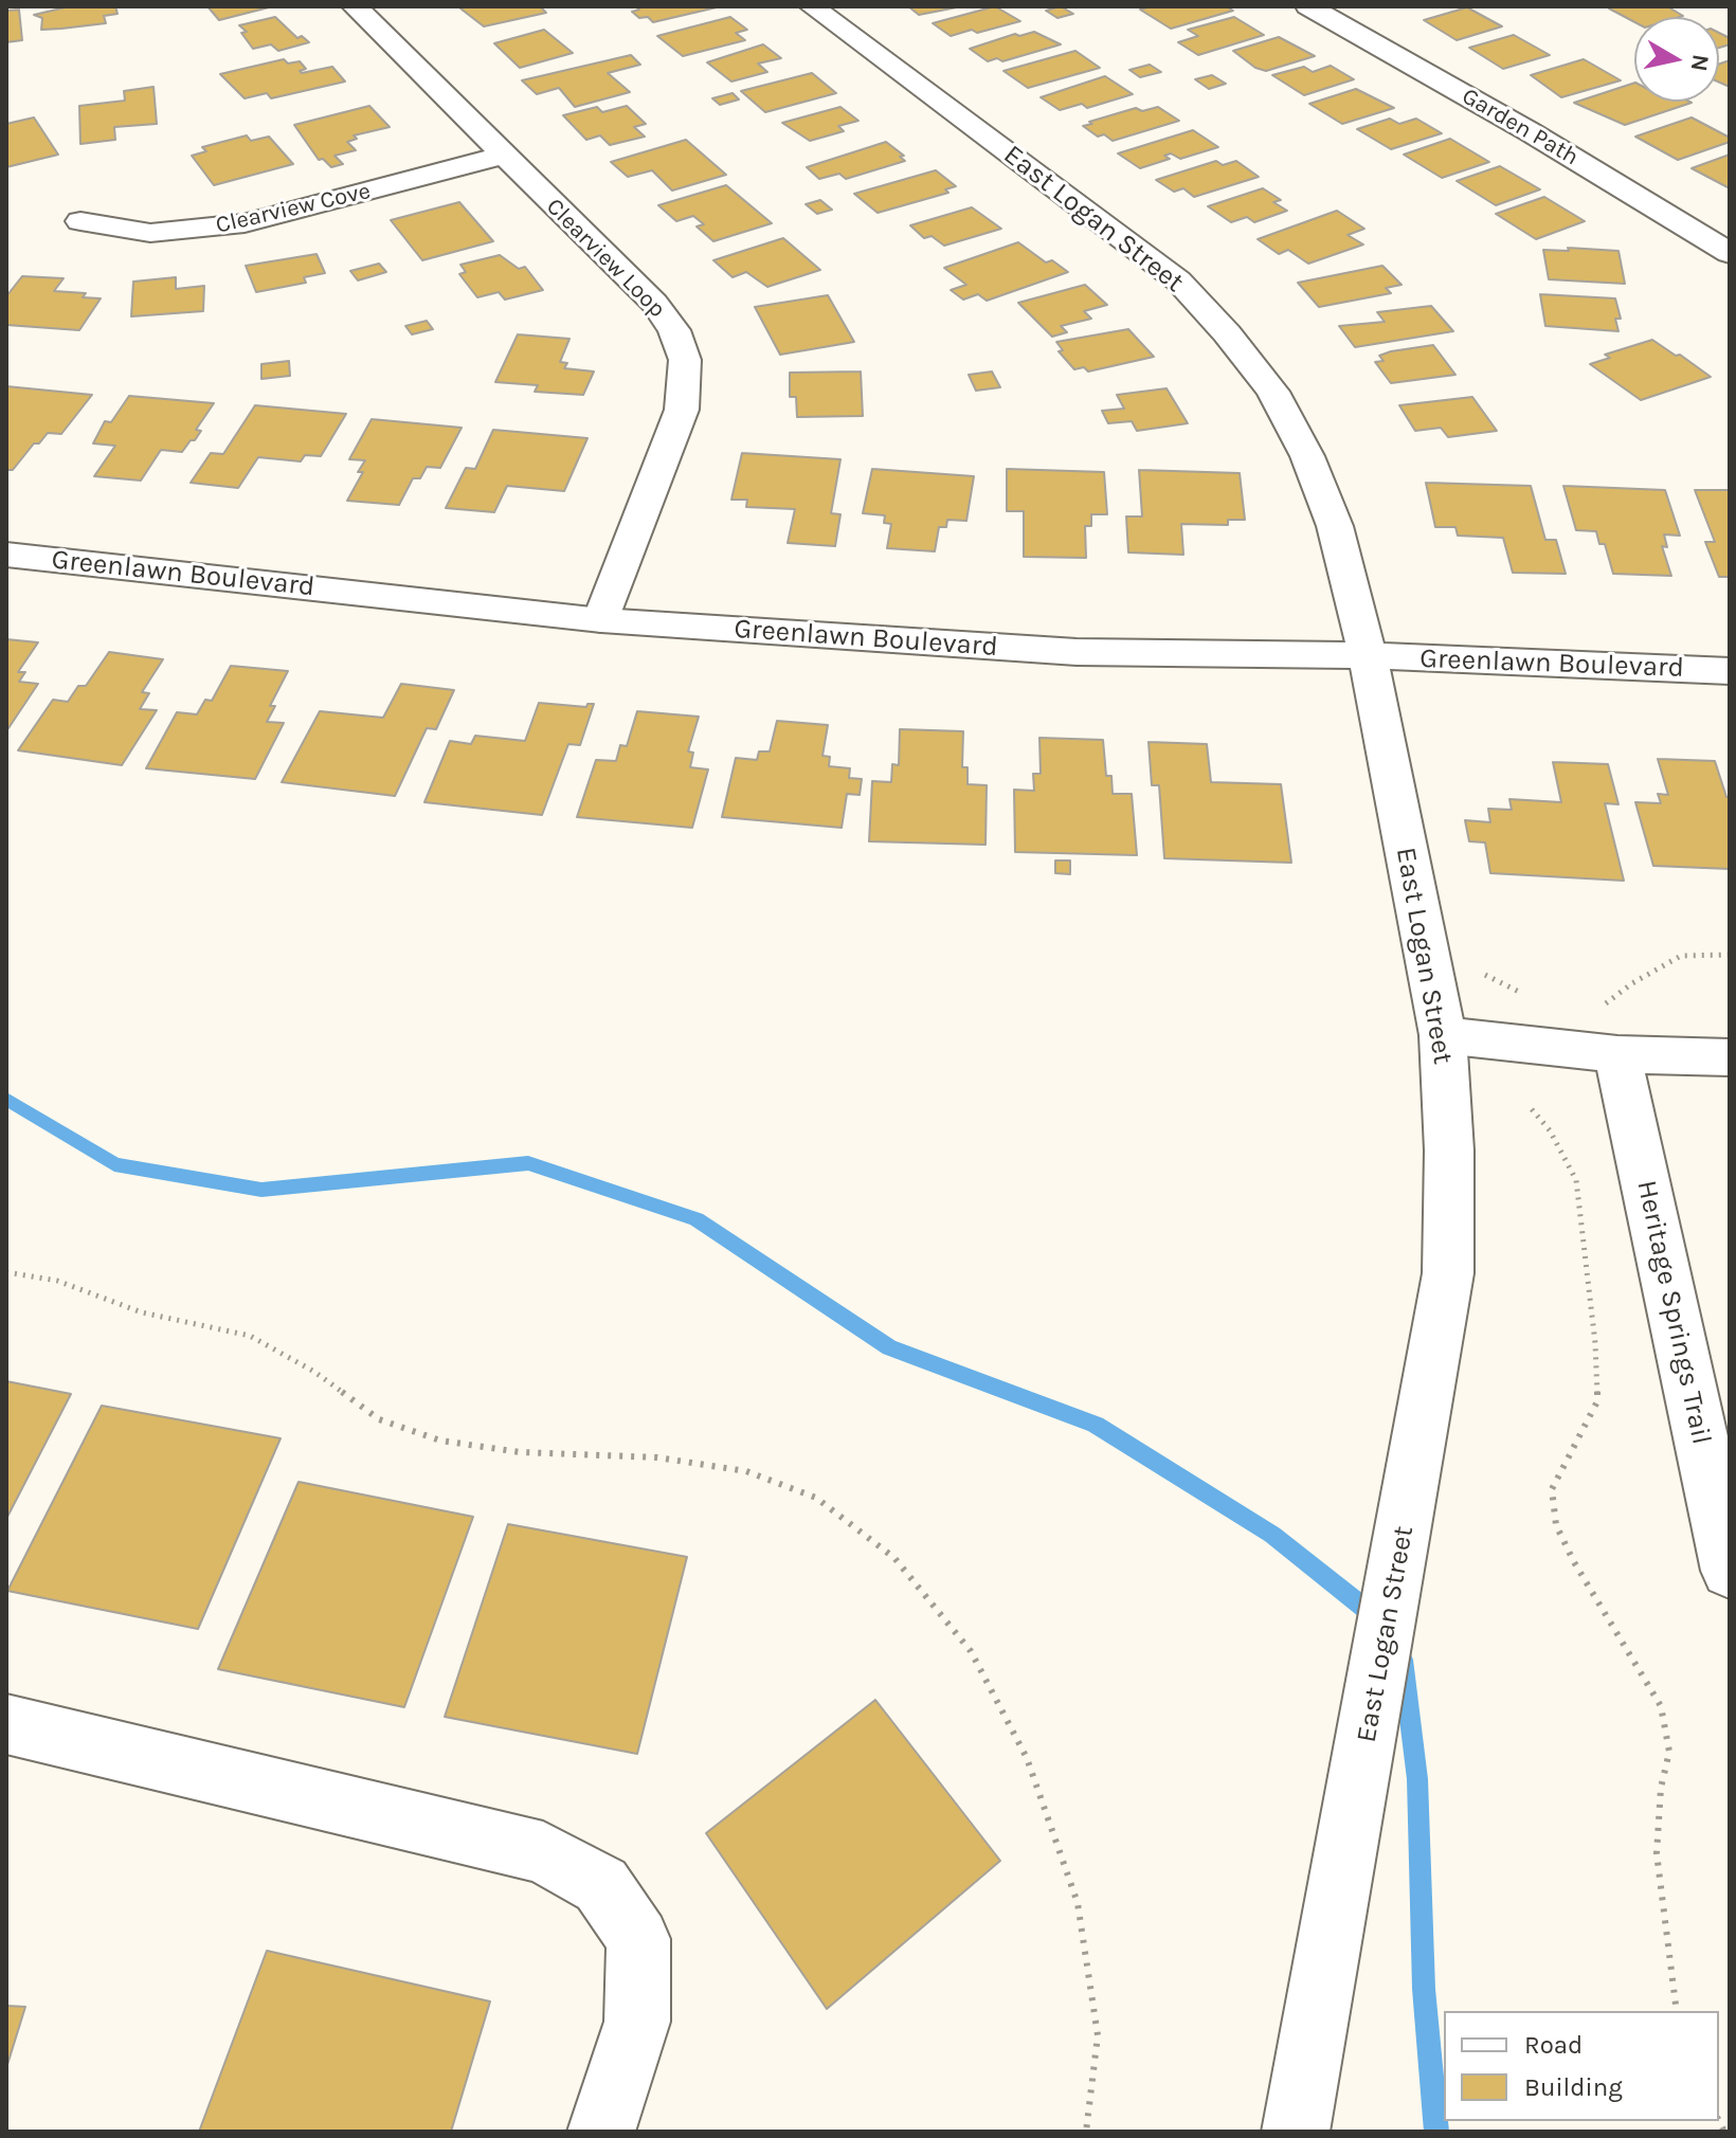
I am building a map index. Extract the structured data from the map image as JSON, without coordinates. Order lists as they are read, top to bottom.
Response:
{
  "streets": {
    "street": [
      "Garden Path",
      "Clearview Cove",
      "East Logan Street",
      "Clearview Loop",
      "Greenlawn Boulevard",
      "Heritage Springs Trail"
    ]
  },
  "crossings": [
    ["Clearview Cove", "Clearview Loop"],
    ["East Logan Street", "Greenlawn Boulevard"],
    ["Clearview Loop", "Greenlawn Boulevard"]
  ],
  "legend": ["Road", "Building"],
  "north": "right"
}
